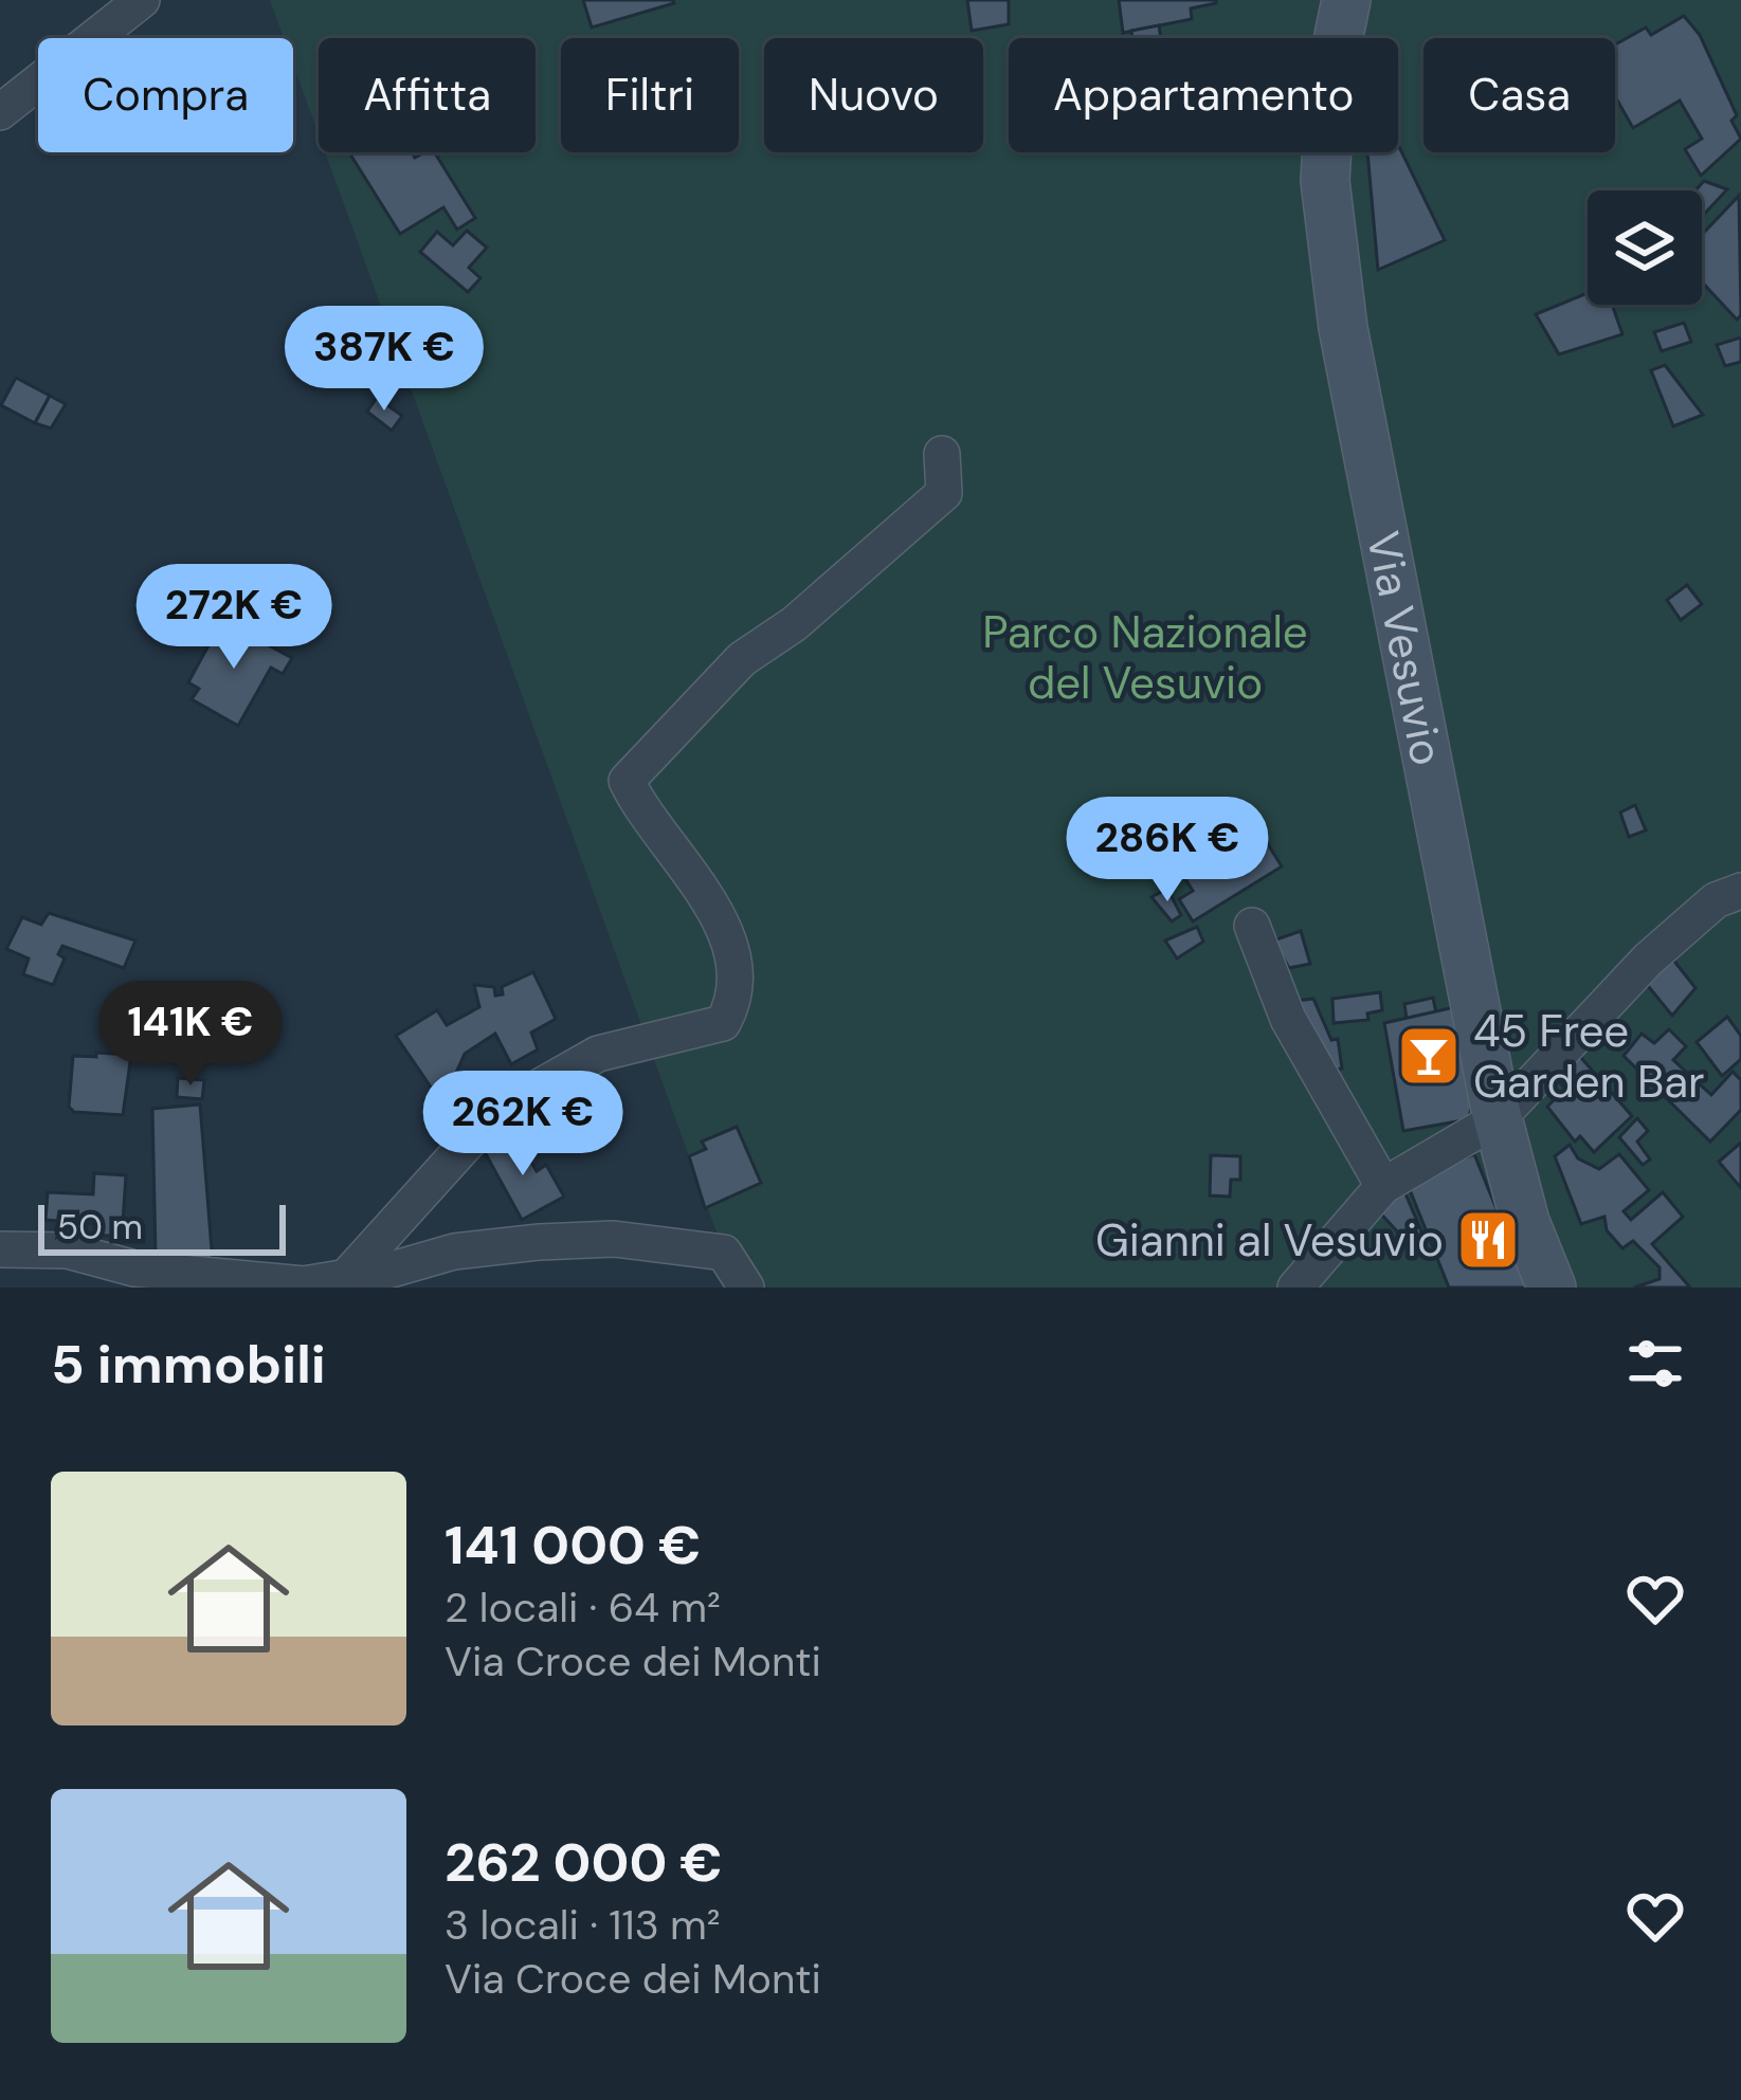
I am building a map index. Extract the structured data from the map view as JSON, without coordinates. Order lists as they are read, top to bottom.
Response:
{
  "streets": {
    "street": ["Via Vesuvio"]
  },
  "parks": ["Parco Nazionale del Vesuvio"],
  "places": {
    "bar": ["45 Free Garden Bar"],
    "restaurant": ["Gianni al Vesuvio"]
  },
  "scale_bar": "50 m",
  "page": {
    "chip": [
      "Compra",
      "Affitta",
      "Filtri",
      "Nuovo",
      "Appartamento",
      "Casa"
    ],
    "price": [
      "387K €",
      "272K €",
      "286K €",
      "141K €",
      "262K €"
    ],
    "scale": "50 m",
    "heading": "5 immobili",
    "list": [
      {
        "name": "141 000 €",
        "note": "2 locali · 64 m² · Via Croce dei Monti"
      },
      {
        "name": "262 000 €",
        "note": "3 locali · 113 m² · Via Croce dei Monti"
      }
    ]
  }
}
